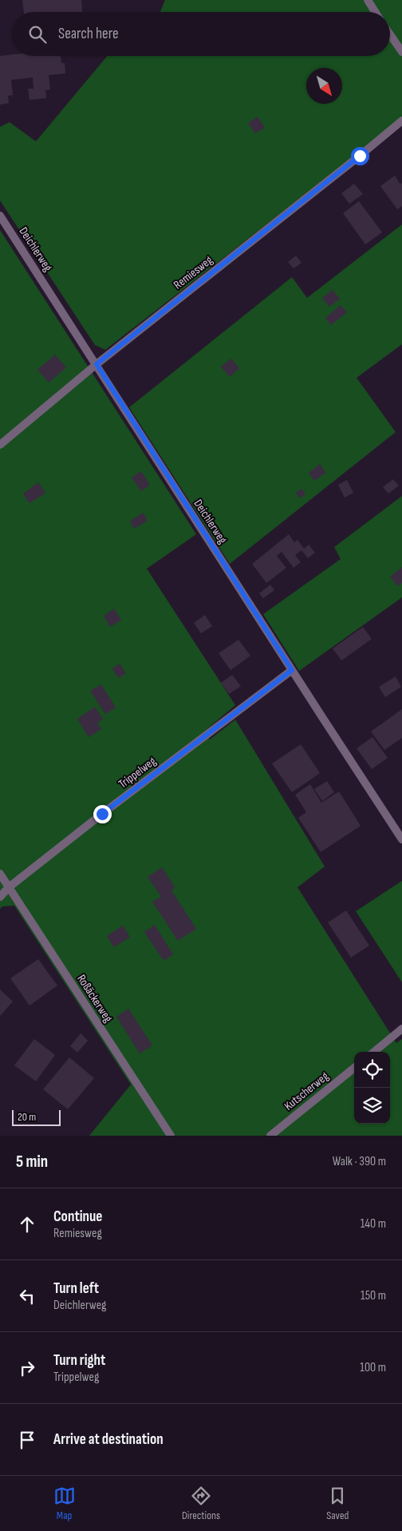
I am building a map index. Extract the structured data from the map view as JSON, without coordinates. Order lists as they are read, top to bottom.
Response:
{
  "streets": {
    "lane": [
      "Deichlerweg",
      "Remiesweg",
      "Trippelweg",
      "Roßäckerweg",
      "Kutscherweg"
    ]
  },
  "crossings": [
    ["Deichlerweg", "Remiesweg"],
    ["Deichlerweg", "Trippelweg"],
    ["Trippelweg", "Roßäckerweg"]
  ],
  "scale_bar": "20 m",
  "north": "bottom right",
  "page": {
    "search": "Search here",
    "scale": "20 m",
    "heading": ["5 min", "Walk · 390 m"],
    "list": [
      ["Continue", "Remiesweg", "140 m"],
      ["Turn left", "Deichlerweg", "150 m"],
      ["Turn right", "Trippelweg", "100 m"],
      "Arrive at destination"
    ],
    "nav": ["Map", "Directions", "Saved"]
  }
}
